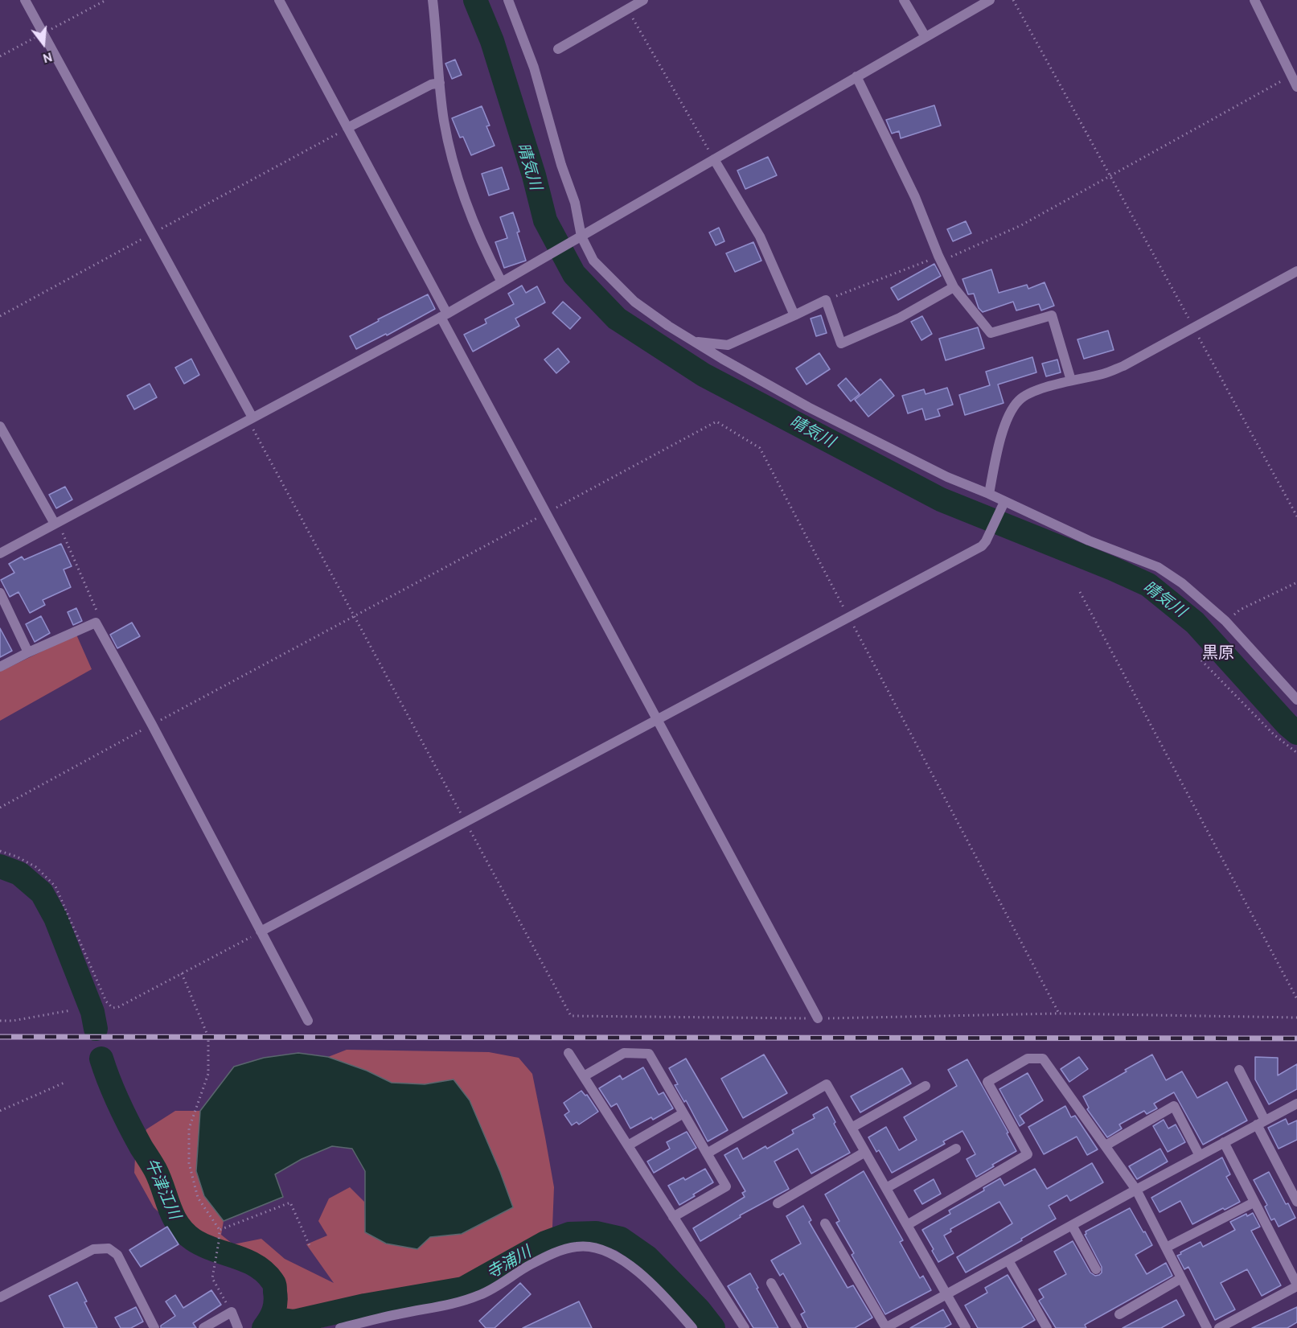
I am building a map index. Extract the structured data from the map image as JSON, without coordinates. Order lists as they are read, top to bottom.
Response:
{
  "districts": ["黒原"],
  "water": ["晴気川", "牛津江川", "寺浦川"],
  "north": "bottom"
}
